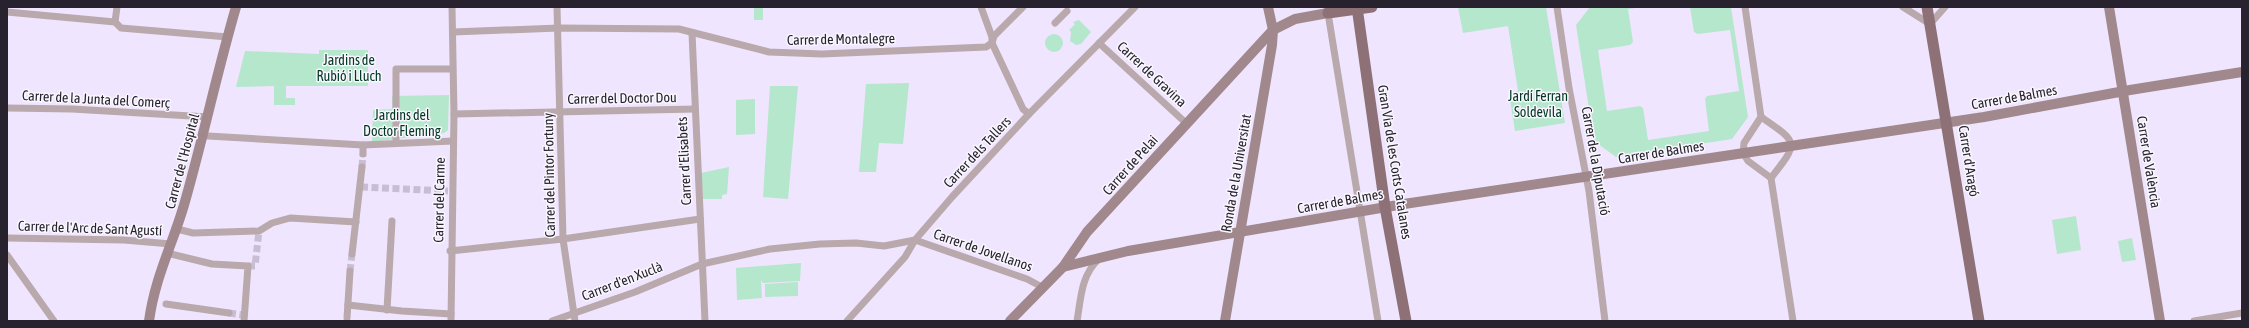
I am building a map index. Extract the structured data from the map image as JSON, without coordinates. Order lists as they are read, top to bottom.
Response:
{
  "streets": {
    "main road": [
      "Carrer de Balmes",
      "Carrer de l'Hospital",
      "Carrer d'Aragó",
      "Gran Via de les Corts Catalanes",
      "Carrer de València",
      "Carrer de Pelai",
      "Ronda de la Universitat"
    ],
    "street": [
      "Carrer de Montalegre",
      "Carrer de Gravina",
      "Carrer del Doctor Dou",
      "Carrer de la Junta del Comerç",
      "Carrer dels Tallers",
      "Carrer d'Elisabets",
      "Carrer de la Diputació",
      "Carrer del Pintor Fortuny",
      "Carrer del Carme",
      "Carrer de l'Arc de Sant Agustí",
      "Carrer de Jovellanos",
      "Carrer d'en Xuclà"
    ]
  },
  "crossings": [
    ["Carrer de Montalegre", "Carrer d'Elisabets"],
    ["Carrer de Montalegre", "Carrer del Pintor Fortuny"],
    ["Carrer de Montalegre", "Carrer del Carme"],
    ["Carrer de Gravina", "Carrer dels Tallers"],
    ["Carrer de Gravina", "Carrer de Pelai"],
    ["Carrer de Balmes", "Carrer de la Diputació"],
    ["Carrer de Balmes", "Carrer d'Aragó"],
    ["Carrer de Balmes", "Gran Via de les Corts Catalanes"],
    ["Carrer de Balmes", "Carrer de València"],
    ["Carrer de Balmes", "Carrer de Pelai"],
    ["Carrer de Balmes", "Ronda de la Universitat"],
    ["Carrer del Doctor Dou", "Carrer d'Elisabets"],
    ["Carrer del Doctor Dou", "Carrer del Pintor Fortuny"],
    ["Carrer del Doctor Dou", "Carrer del Carme"],
    ["Carrer de la Junta del Comerç", "Carrer de l'Hospital"],
    ["Carrer dels Tallers", "Carrer de Jovellanos"],
    ["Carrer dels Tallers", "Carrer d'en Xuclà"],
    ["Carrer de l'Hospital", "Carrer de l'Arc de Sant Agustí"],
    ["Carrer d'Elisabets", "Carrer d'en Xuclà"],
    ["Carrer de Pelai", "Ronda de la Universitat"],
    ["Carrer de Pelai", "Carrer de Jovellanos"],
    ["Carrer del Pintor Fortuny", "Carrer d'en Xuclà"],
    ["Carrer de Jovellanos", "Carrer d'en Xuclà"]
  ],
  "parks": ["Jardins de Rubió i Lluch", "Jardí Ferran Soldevila", "Jardins del Doctor Fleming"]
}
